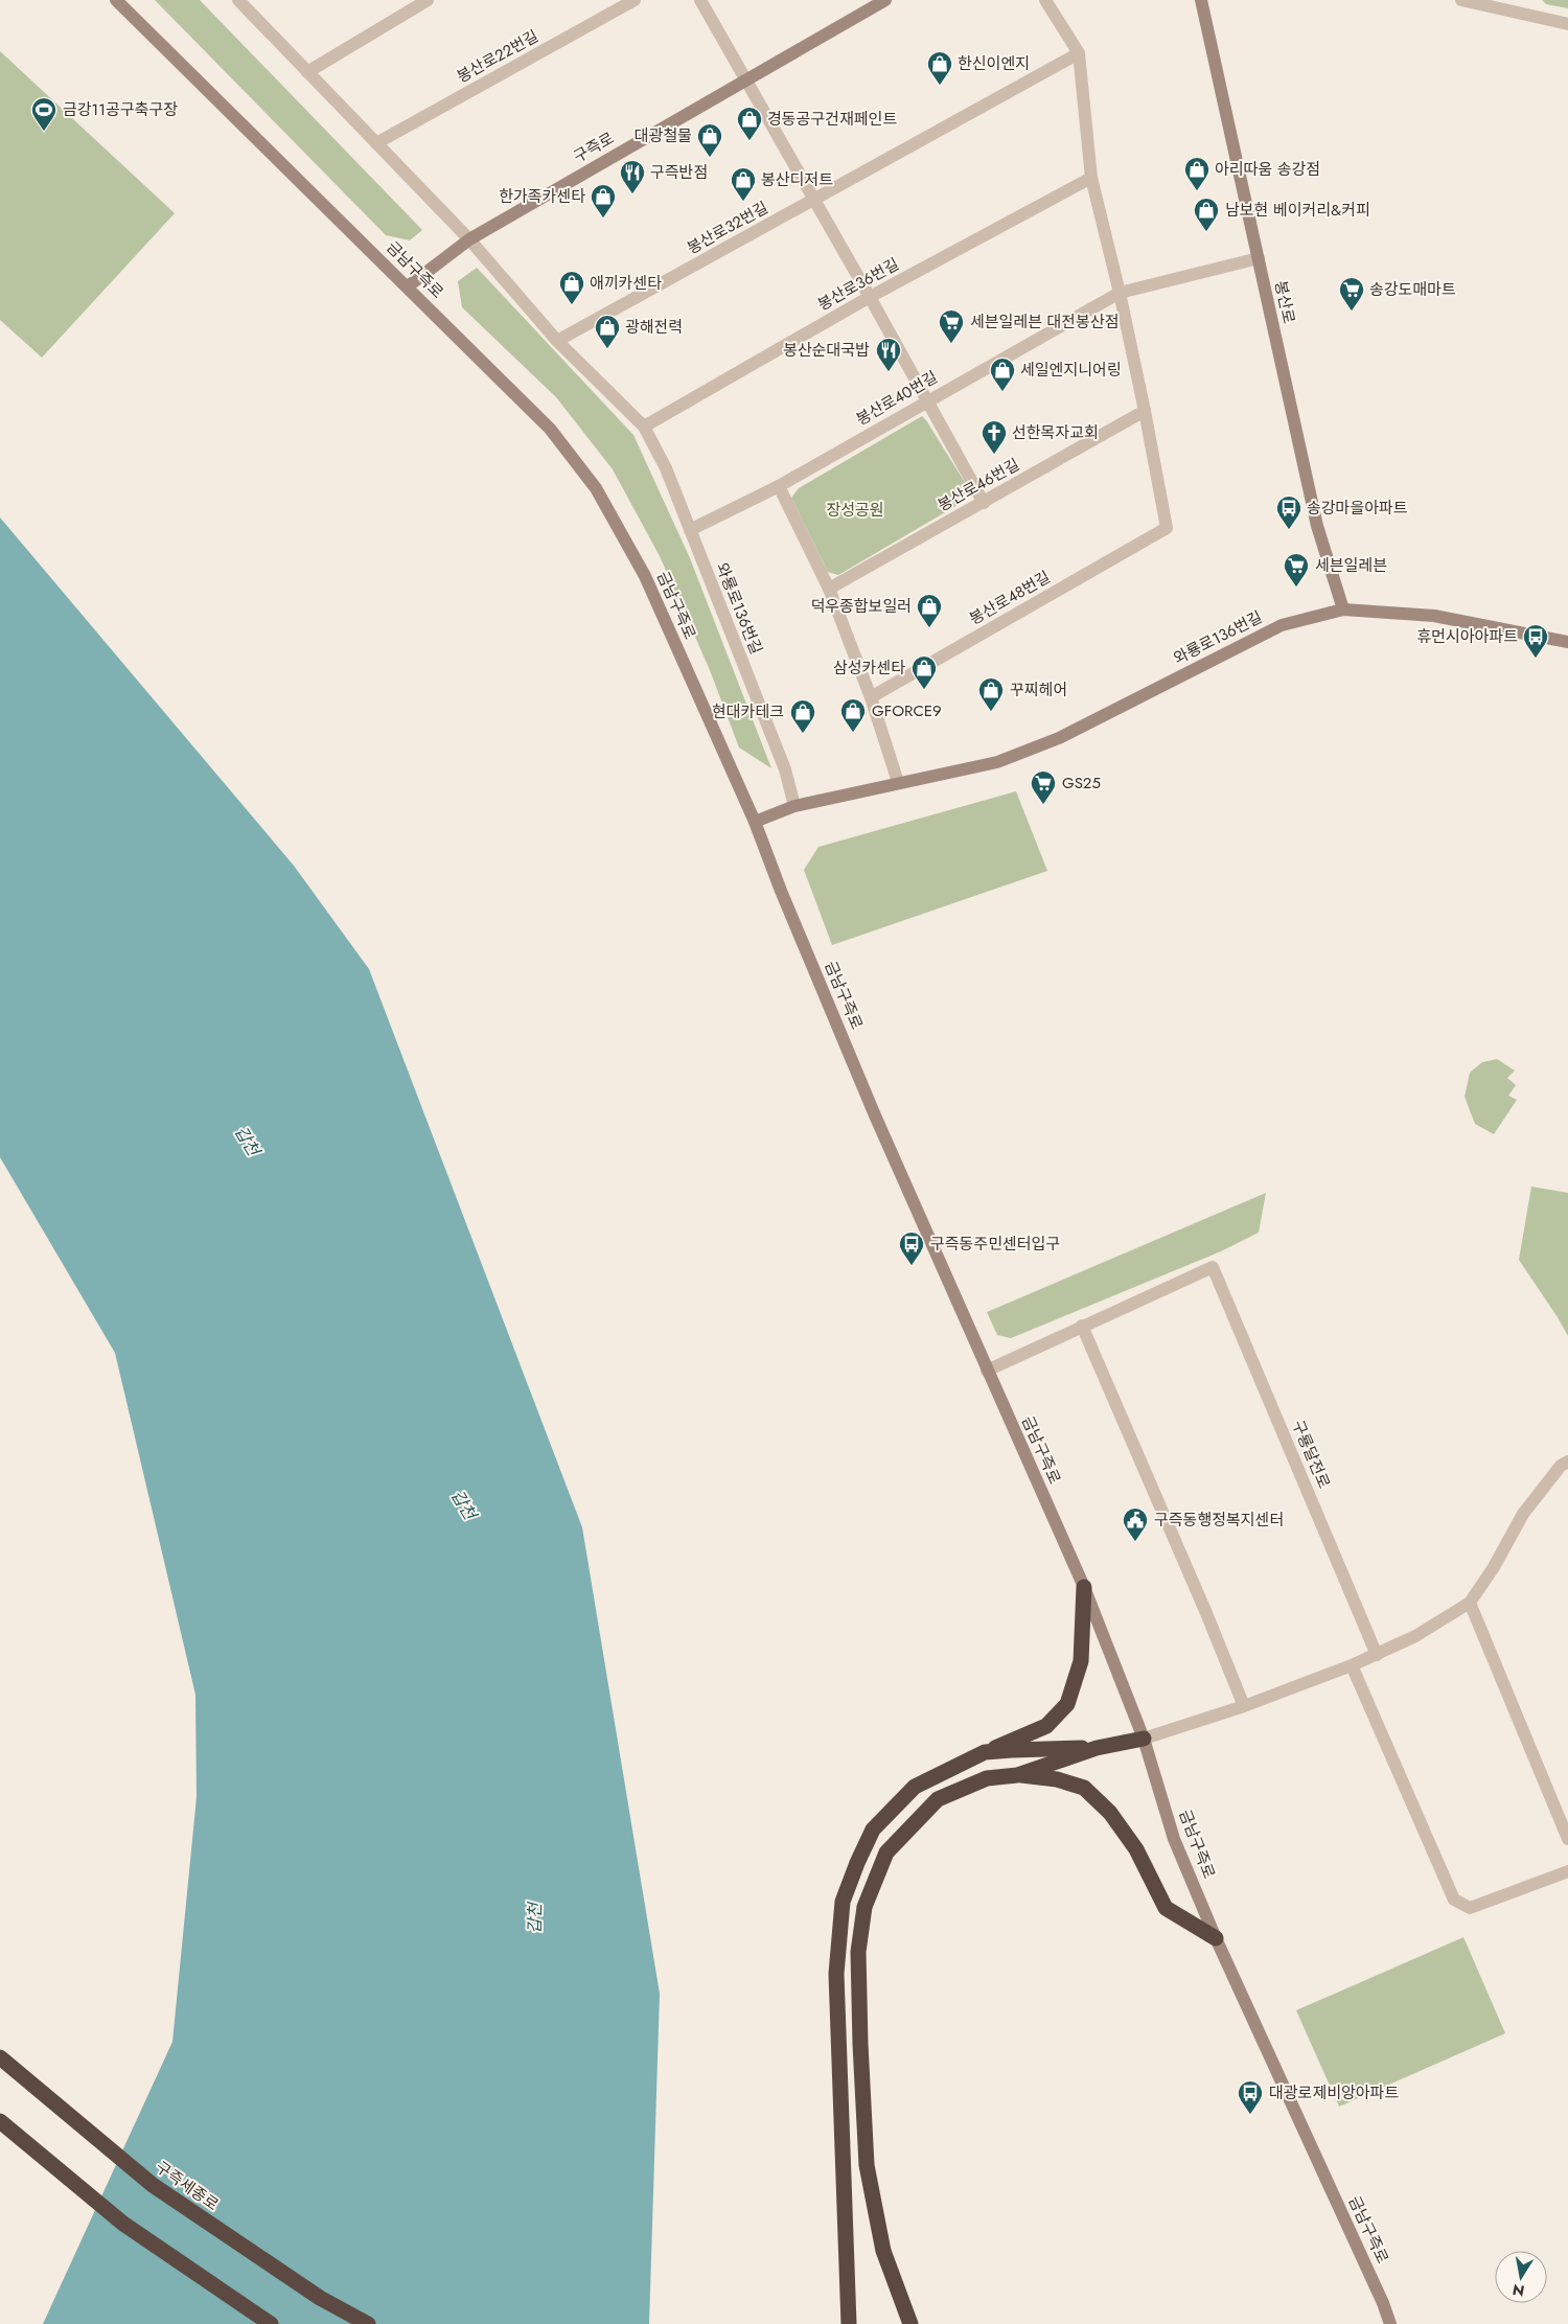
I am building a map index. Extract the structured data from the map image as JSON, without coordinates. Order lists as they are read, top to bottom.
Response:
{
  "streets": {
    "highway": ["구즉세종로"],
    "main road": [
      "구즉로",
      "금남구즉로",
      "봉산로",
      "와룡로136번길"
    ],
    "street": [
      "봉산로22번길",
      "봉산로32번길",
      "봉산로36번길",
      "봉산로40번길",
      "봉산로46번길",
      "봉산로48번길",
      "구룡달전로"
    ]
  },
  "crossings": [
    ["봉산로22번길", "와룡로136번길"],
    ["구즉로", "금남구즉로"],
    ["구즉로", "와룡로136번길"],
    ["봉산로32번길", "와룡로136번길"],
    ["금남구즉로", "와룡로136번길"],
    ["봉산로36번길", "와룡로136번길"],
    ["봉산로", "봉산로40번길"],
    ["봉산로", "와룡로136번길"],
    ["봉산로40번길", "와룡로136번길"],
    ["봉산로46번길", "봉산로48번길"]
  ],
  "water": ["갑천"],
  "parks": ["장성공원"],
  "places": {
    "shop": [
      "한신이엔지",
      "경동공구건재페인트",
      "대광철물",
      "아리따움 송강점",
      "봉산디저트",
      "한가족카센타",
      "남보현 베이커리&커피",
      "애끼카센타",
      "광해전력",
      "세일엔지니어링",
      "덕우종합보일러",
      "삼성카센타",
      "꾸찌헤어",
      "GFORCE9",
      "현대카테크"
    ],
    "sports": ["금강11공구축구장"],
    "restaurant": ["구즉반점", "봉산순대국밥"],
    "supermarket": [
      "송강도매마트",
      "세븐일레븐 대전봉산점",
      "세븐일레븐",
      "GS25"
    ],
    "church": ["선한목자교회"],
    "bus stop": [
      "송강마을아파트",
      "휴먼시아아파트",
      "구즉동주민센터입구",
      "대광로제비앙아파트"
    ],
    "public building": ["구즉동행정복지센터"]
  },
  "north": "bottom"
}
